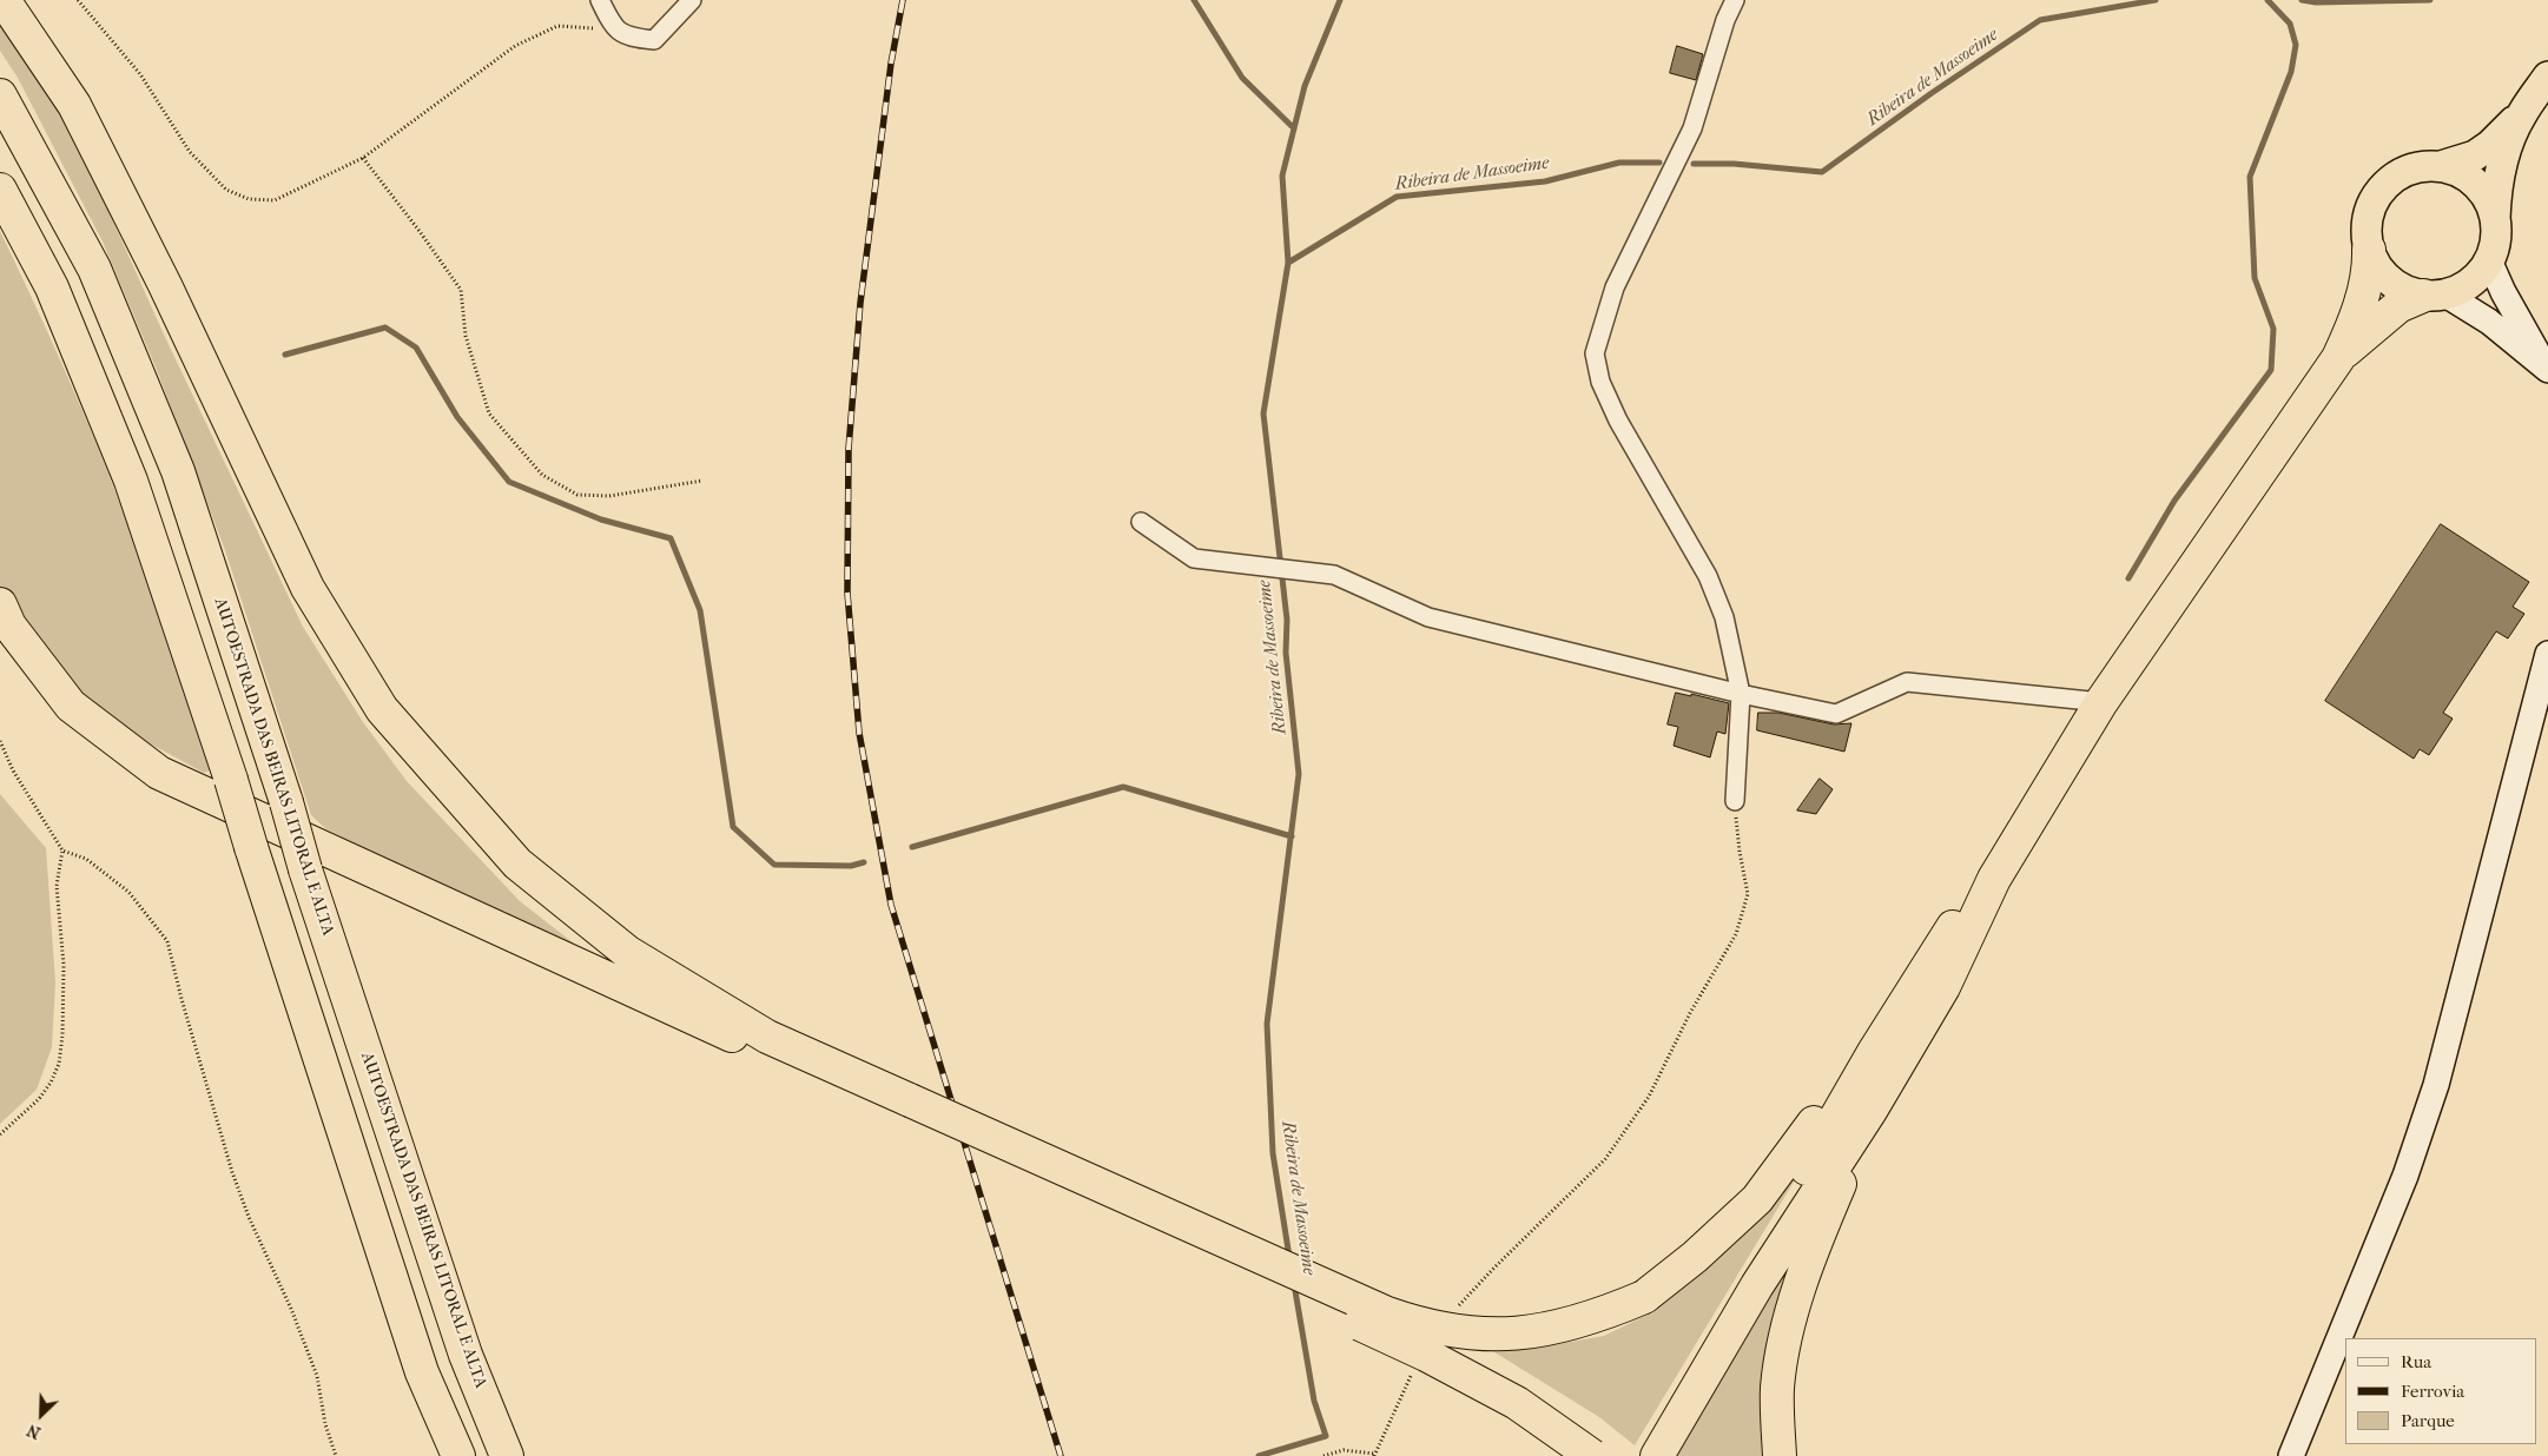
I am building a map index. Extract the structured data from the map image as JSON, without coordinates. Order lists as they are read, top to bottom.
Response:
{
  "streets": {
    "highway": ["AUTOESTRADA DAS BEIRAS LITORAL E ALTA"]
  },
  "water": ["Ribeira de Massoeime"],
  "legend": ["Rua", "Ferrovia", "Parque"],
  "north": "bottom left"
}
